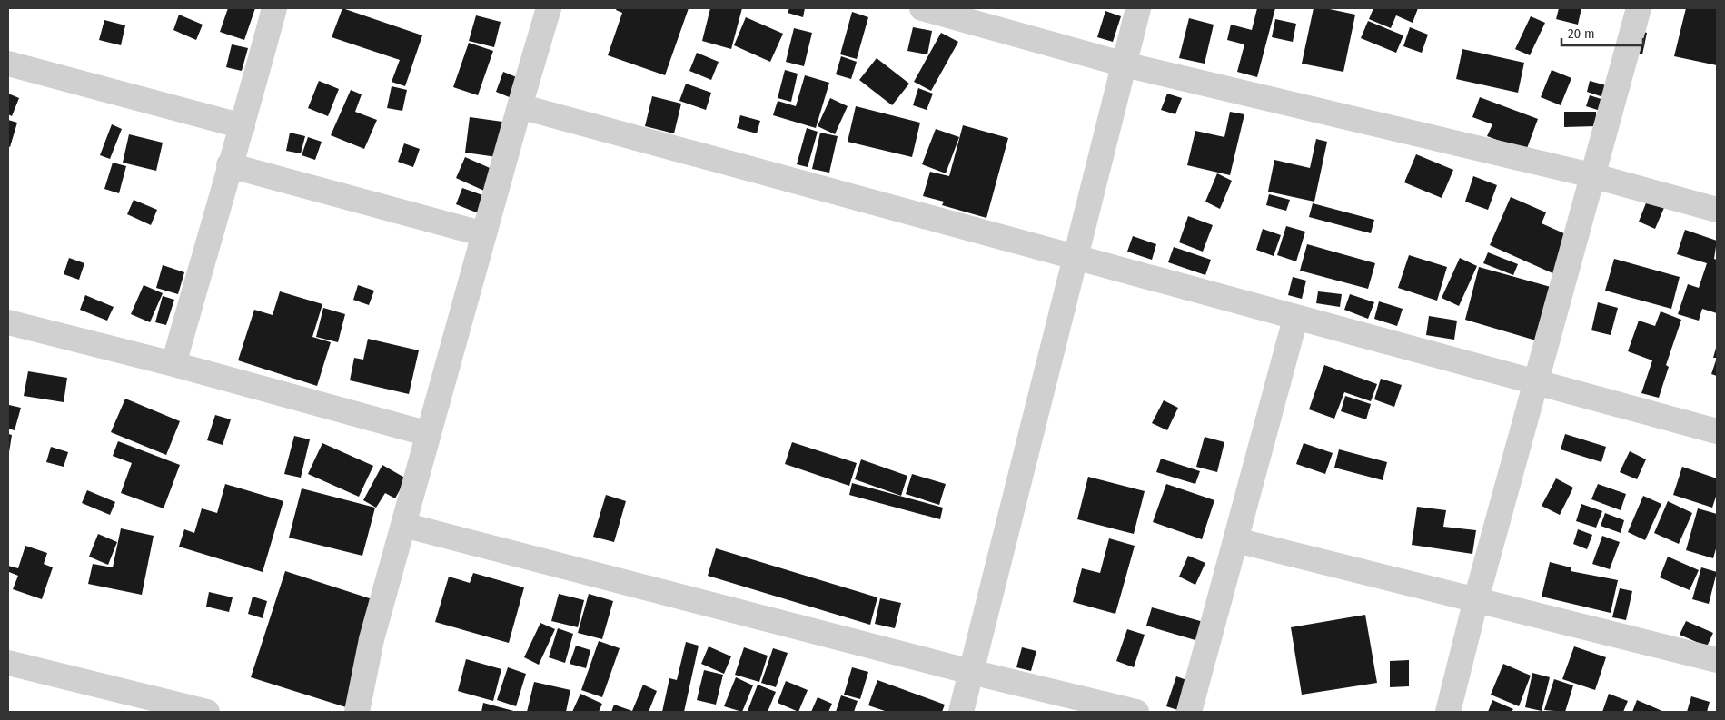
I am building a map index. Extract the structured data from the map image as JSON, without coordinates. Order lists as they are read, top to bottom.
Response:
{
  "scale_bar": "20 m"
}
